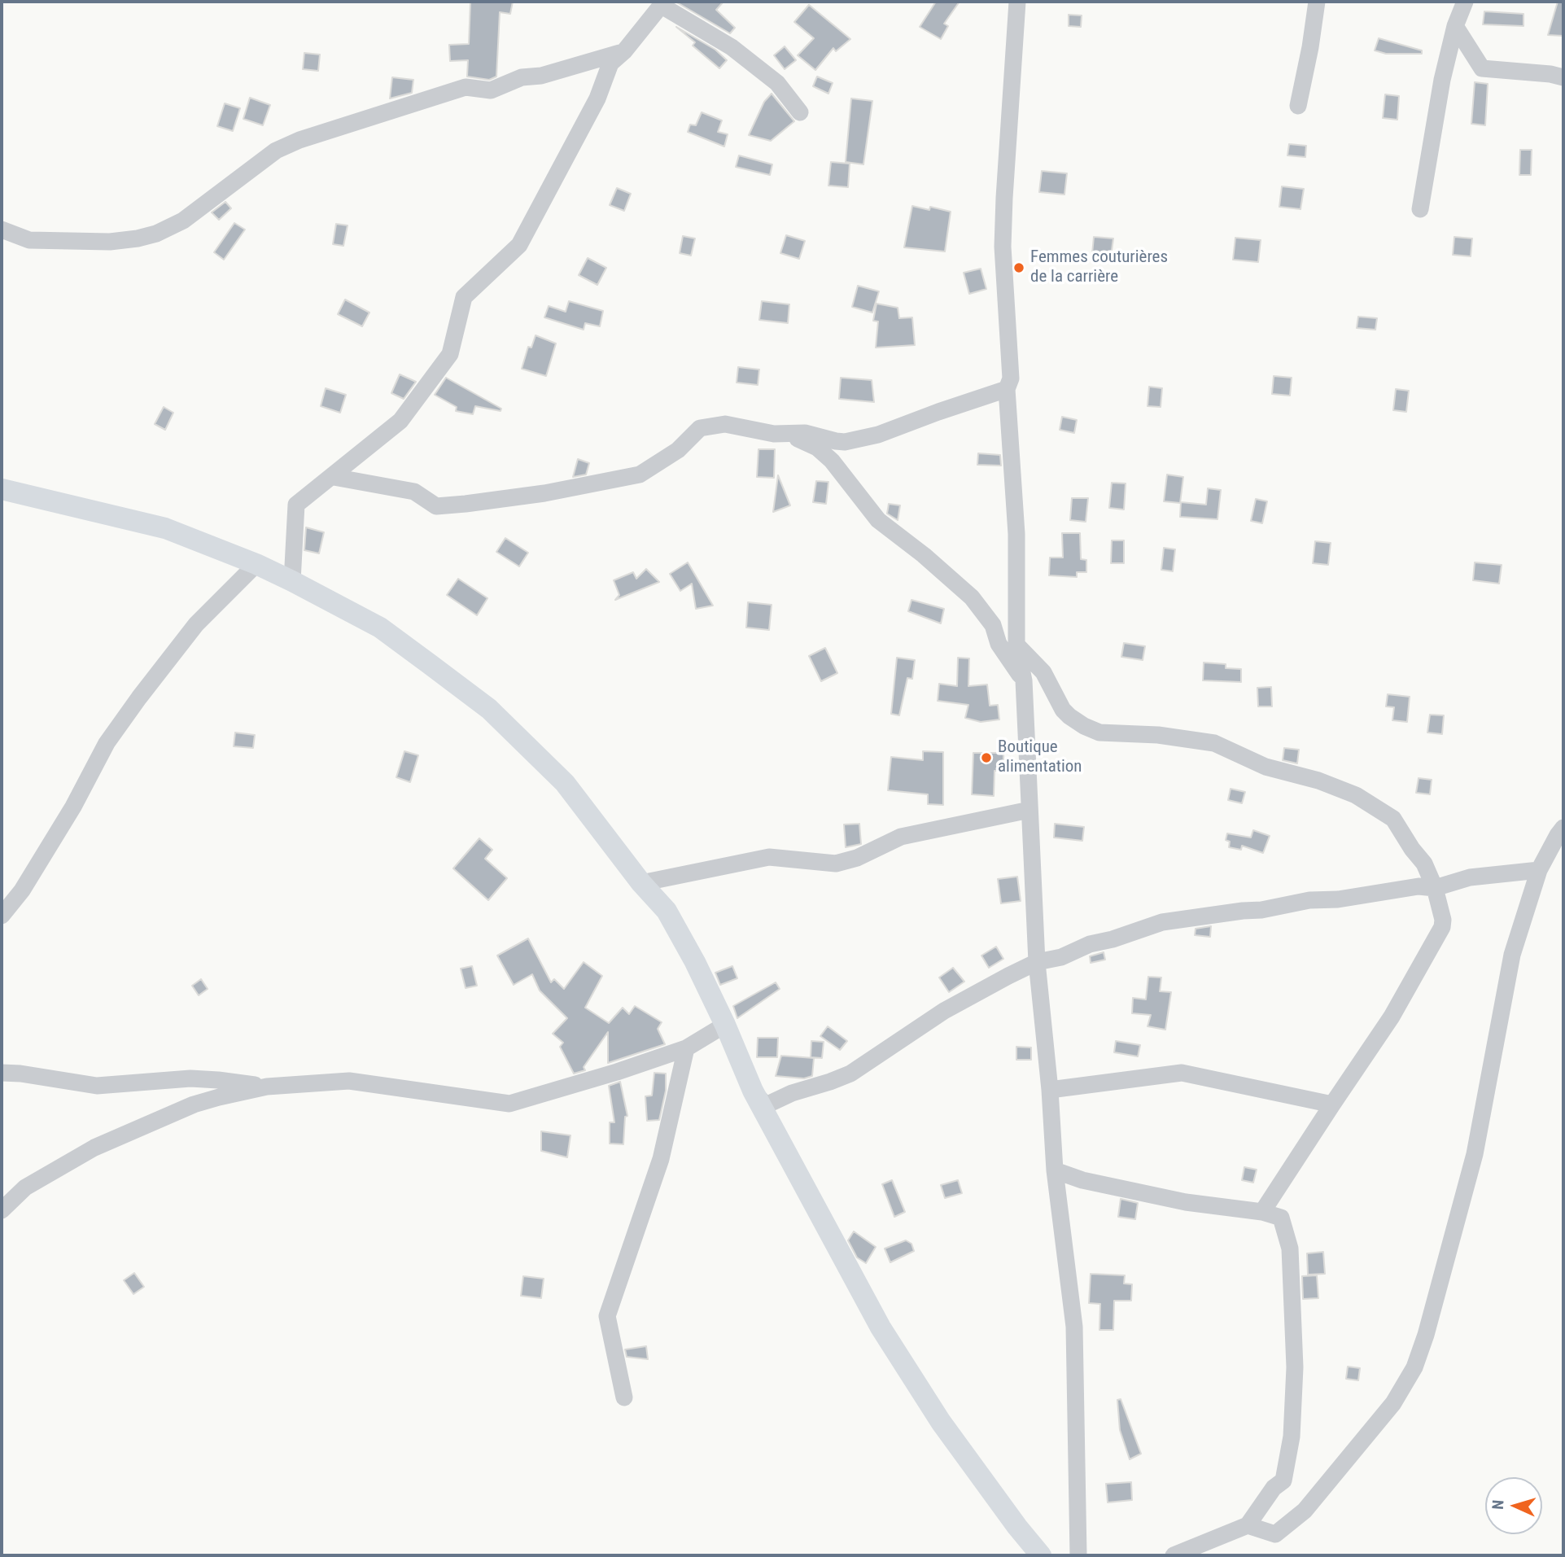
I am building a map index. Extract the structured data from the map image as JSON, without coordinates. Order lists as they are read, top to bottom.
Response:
{
  "places": ["Femmes couturières de la carrière", "Boutique alimentation"],
  "north": "left"
}
